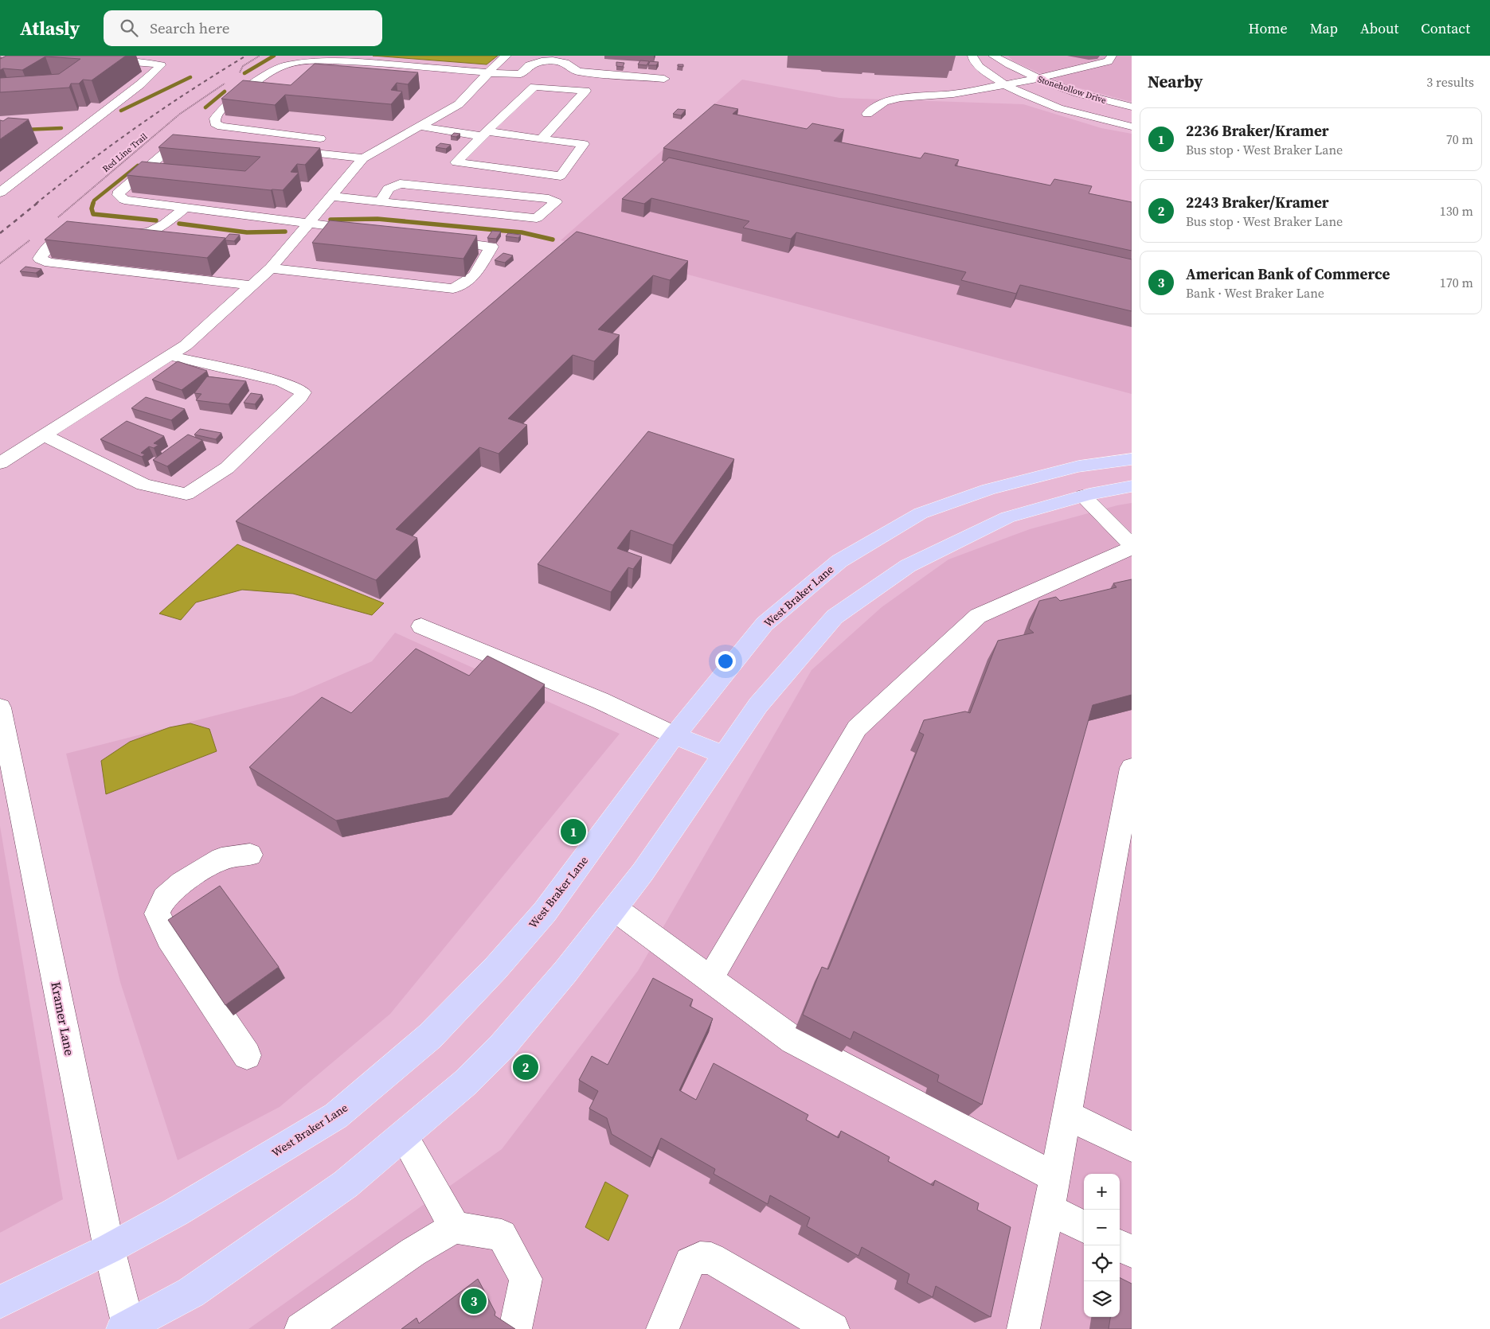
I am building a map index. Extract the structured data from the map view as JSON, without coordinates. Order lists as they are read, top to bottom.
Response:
{
  "streets": {
    "main road": ["West Braker Lane"],
    "street": ["Stonehollow Drive", "Kramer Lane"],
    "path": ["Red Line Trail"]
  },
  "crossings": [
    ["West Braker Lane", "Kramer Lane"]
  ],
  "page": {
    "header": "Atlasly",
    "search": "Search here",
    "nav": [
      "Home",
      "Map",
      "About",
      "Contact"
    ],
    "heading": ["Nearby", "3 results"],
    "list": [
      {
        "mark": "1",
        "name": "2236 Braker/Kramer",
        "note": "Bus stop · West Braker Lane",
        "value": "70 m"
      },
      {
        "mark": "2",
        "name": "2243 Braker/Kramer",
        "note": "Bus stop · West Braker Lane",
        "value": "130 m"
      },
      {
        "mark": "3",
        "name": "American Bank of Commerce",
        "note": "Bank · West Braker Lane",
        "value": "170 m"
      }
    ],
    "pins": ["1", "2", "3"],
    "map_buttons": ["+", "−"]
  }
}
